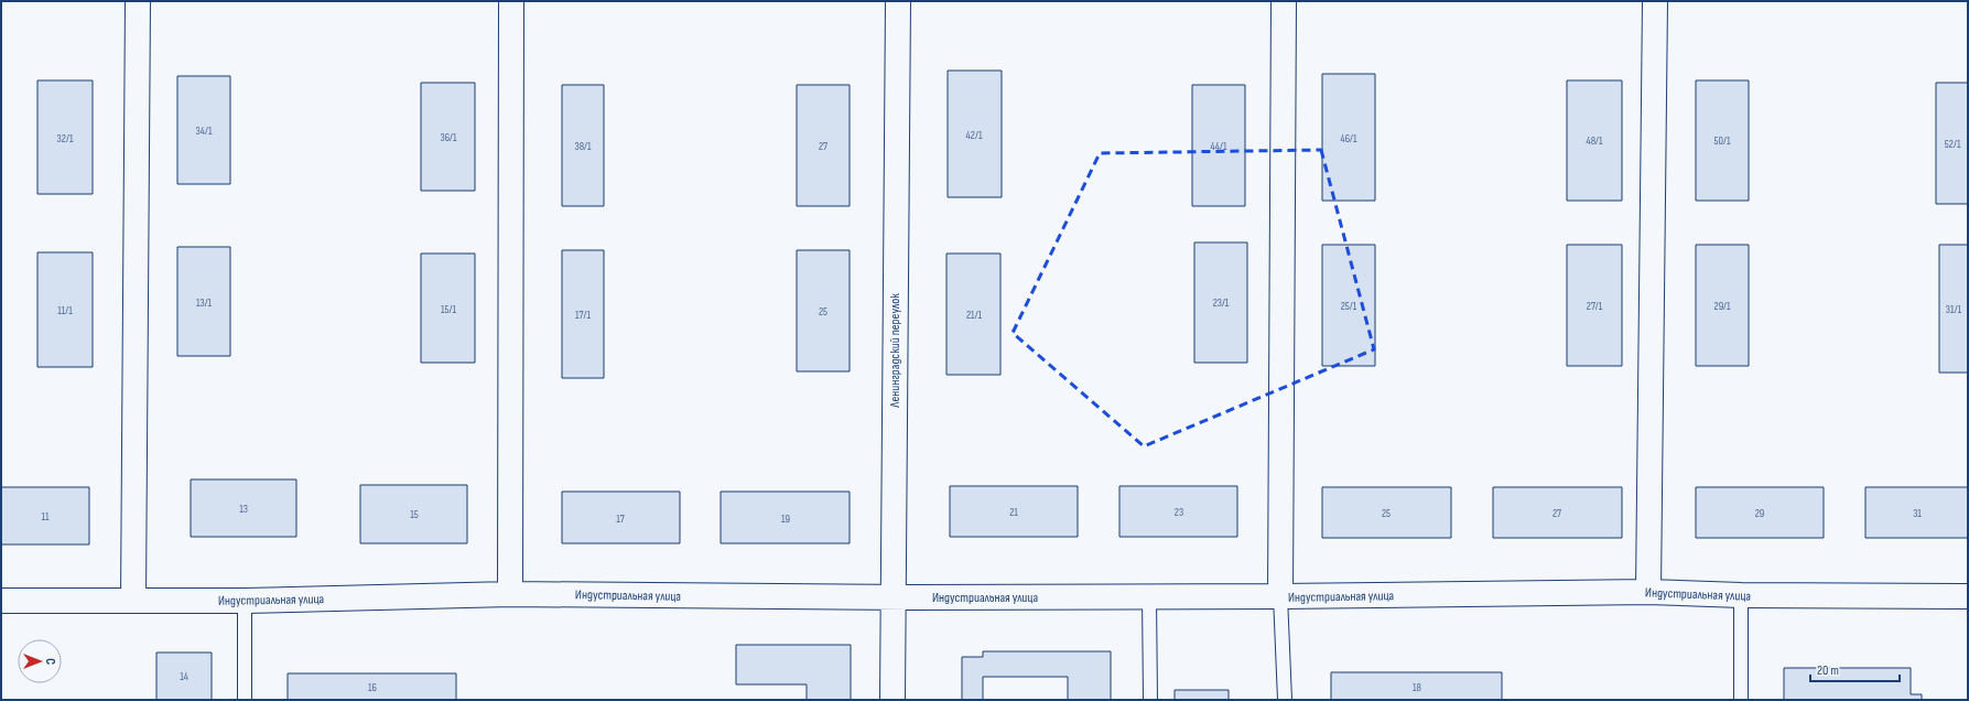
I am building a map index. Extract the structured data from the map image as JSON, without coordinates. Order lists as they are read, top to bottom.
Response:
{
  "streets": {
    "street": ["Ленинградский переулок", "Индустриальная улица"]
  },
  "crossings": [
    ["Ленинградский переулок", "Индустриальная улица"]
  ],
  "house_numbers": [
    "34/1",
    "42/1",
    "36/1",
    "32/1",
    "46/1",
    "48/1",
    "50/1",
    "52/1",
    "38/1",
    "27",
    "44/1",
    "13/1",
    "23/1",
    "25/1",
    "27/1",
    "29/1",
    "15/1",
    "31/1",
    "11/1",
    "25",
    "17/1",
    "21/1",
    "13",
    "21",
    "23",
    "25",
    "27",
    "29",
    "31",
    "15",
    "11",
    "17",
    "19",
    "14",
    "16",
    "18"
  ],
  "scale_bar": "20 m",
  "north": "right"
}
